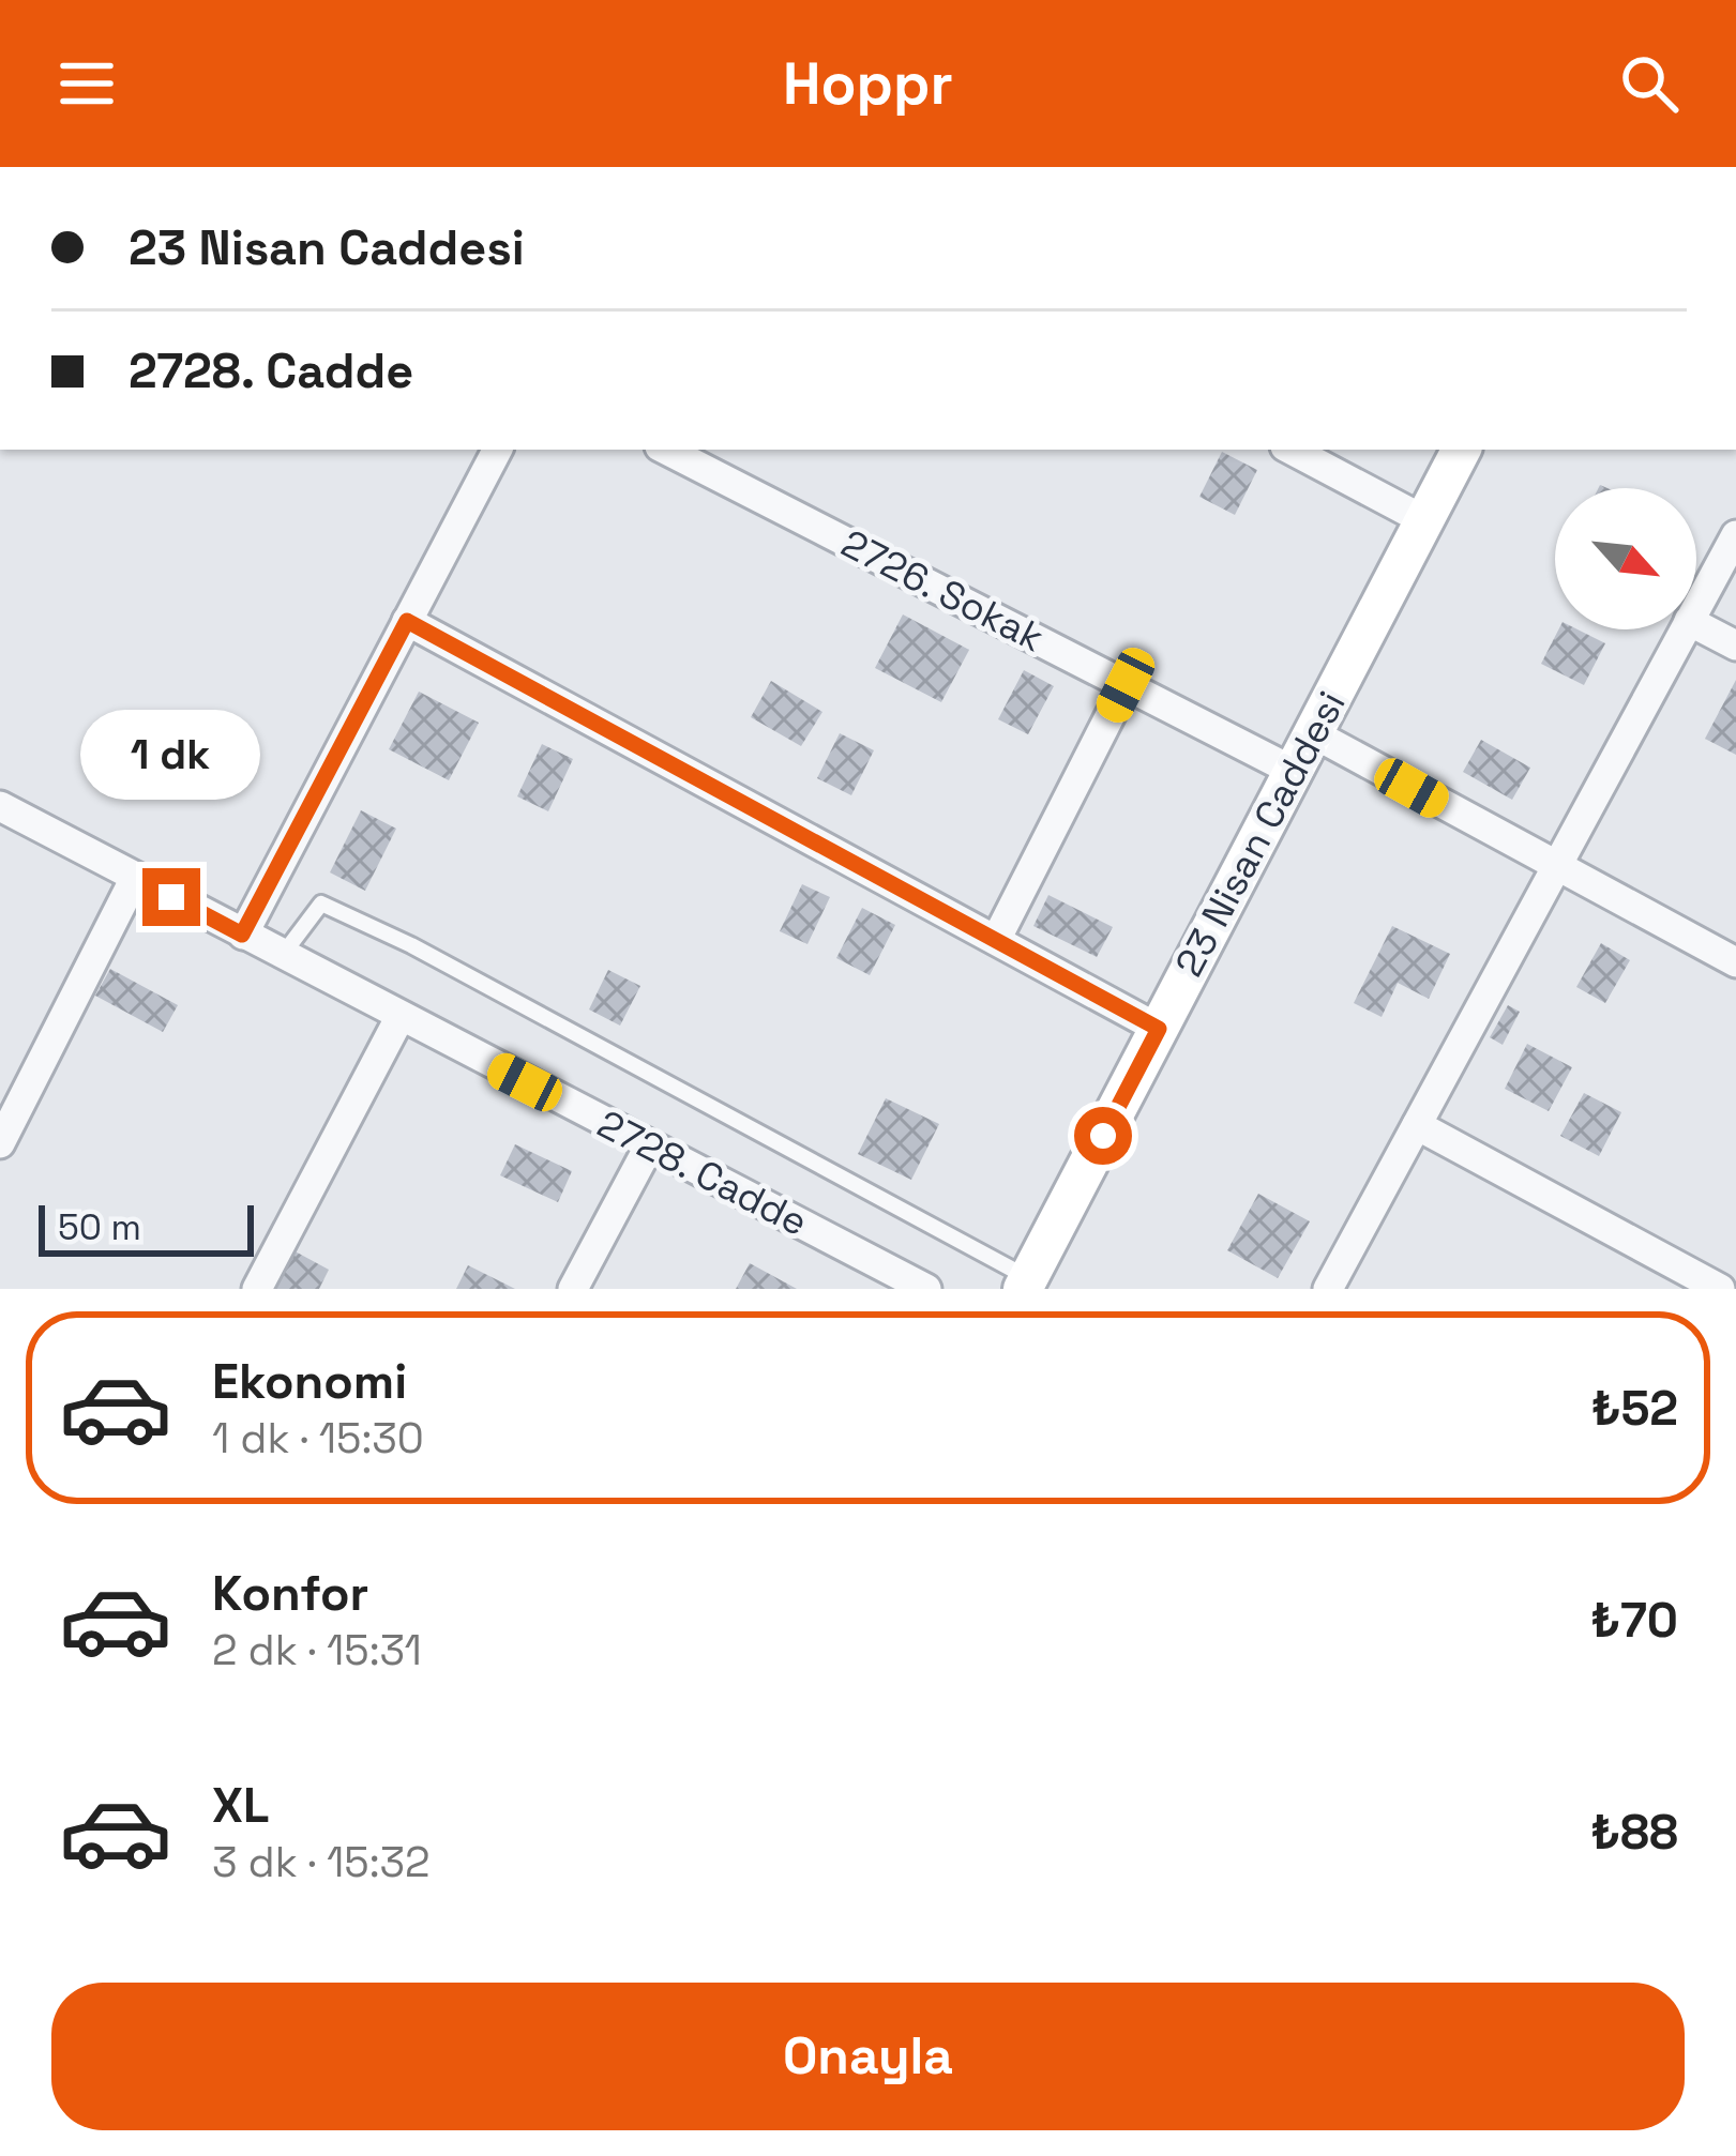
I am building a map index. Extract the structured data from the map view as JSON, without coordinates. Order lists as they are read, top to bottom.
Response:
{
  "streets": {
    "main road": ["23 Nisan Caddesi"],
    "street": ["2726. Sokak", "2728. Cadde"]
  },
  "crossings": [
    ["2726. Sokak", "23 Nisan Caddesi"]
  ],
  "scale_bar": "50 m",
  "north": "bottom right",
  "page": {
    "header": "Hoppr",
    "banner": ["23 Nisan Caddesi", "2728. Cadde"],
    "bubble": "1 dk",
    "scale": "50 m",
    "list": [
      {
        "name": "Ekonomi",
        "note": "1 dk · 15:30",
        "value": "₺52"
      },
      {
        "name": "Konfor",
        "note": "2 dk · 15:31",
        "value": "₺70"
      },
      {
        "name": "XL",
        "note": "3 dk · 15:32",
        "value": "₺88"
      }
    ],
    "buttons": "Onayla"
  }
}
